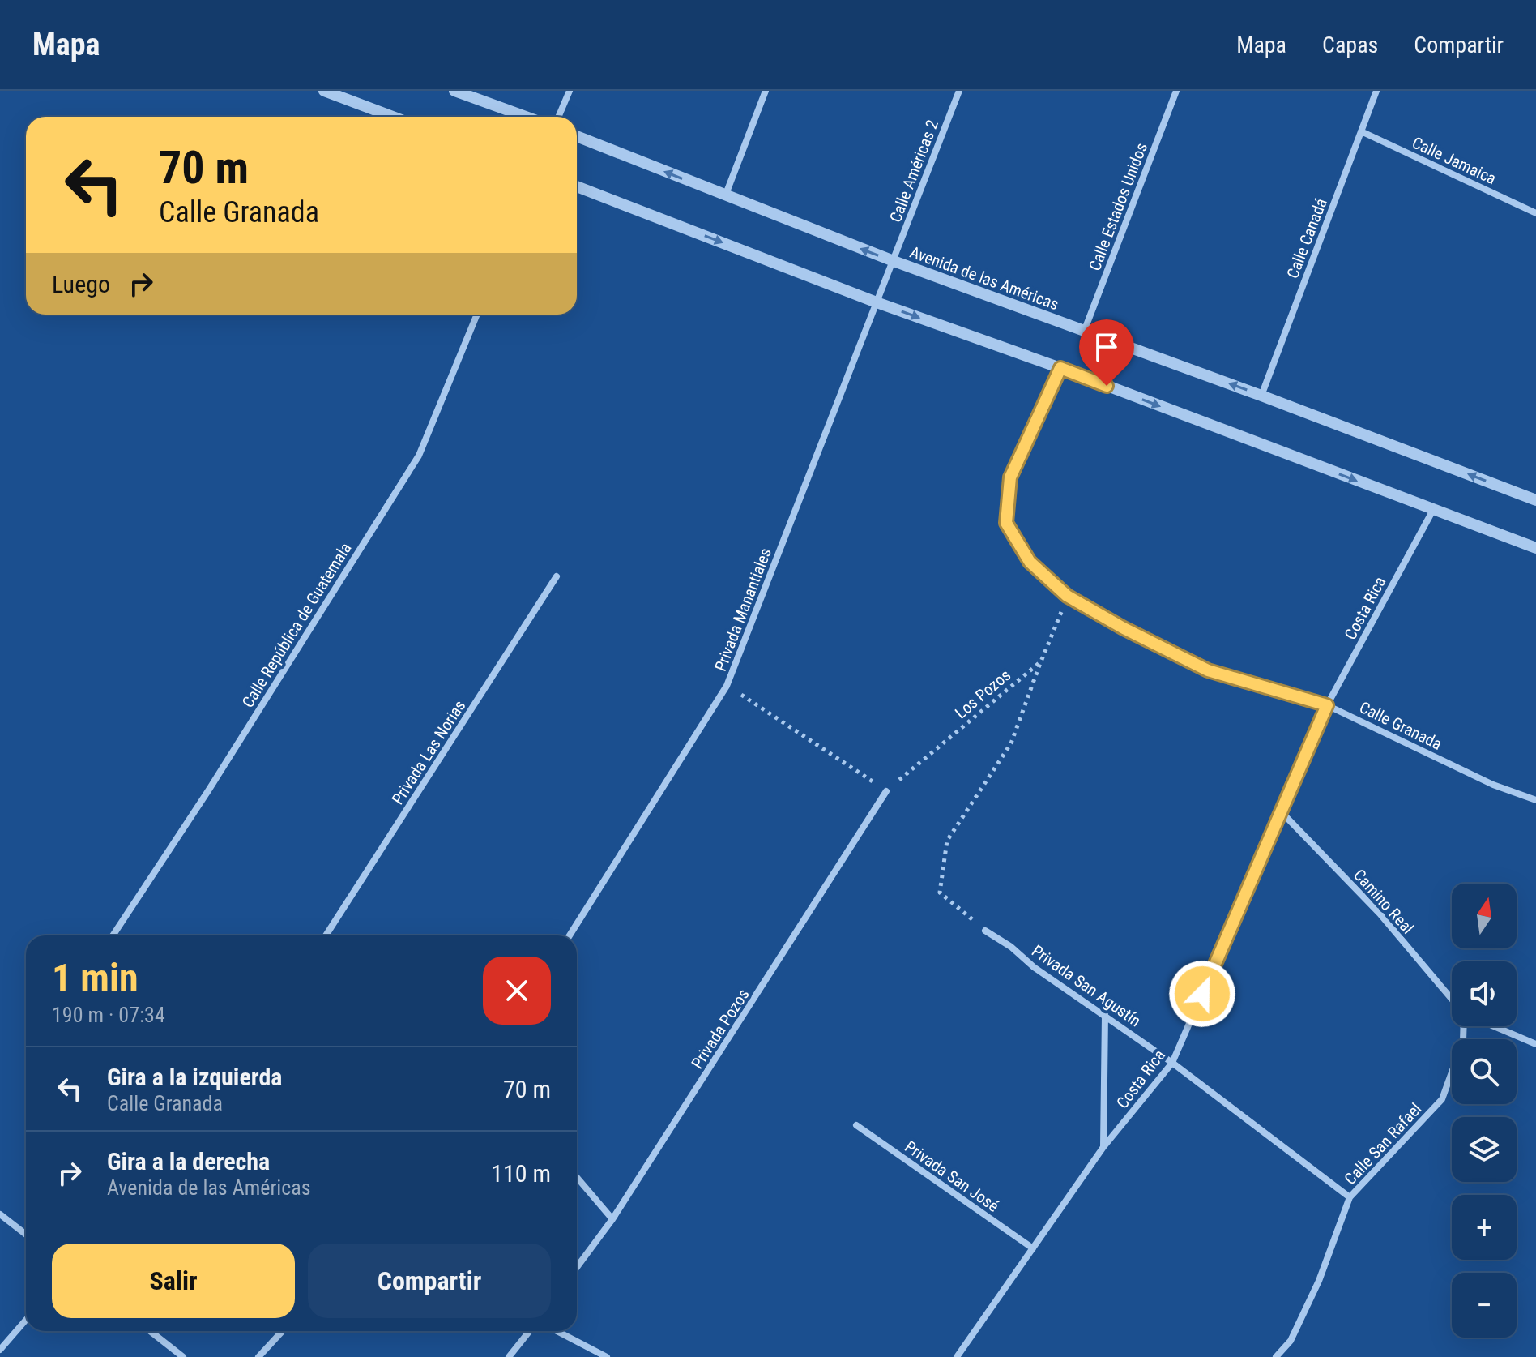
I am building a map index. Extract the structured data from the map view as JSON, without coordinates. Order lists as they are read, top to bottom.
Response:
{
  "streets": {
    "street": [
      "Calle Jamaica",
      "Calle Américas 2",
      "Calle Estados Unidos",
      "Calle Canadá",
      "Avenida de las Américas",
      "Costa Rica",
      "Privada Manantiales",
      "Calle República de Guatemala",
      "Calle Granada",
      "Privada Las Norias",
      "Camino Real",
      "Privada San Agustín",
      "Privada Pozos",
      "Calle San Rafael",
      "Privada San José"
    ],
    "path": ["Los Pozos"]
  },
  "crossings": [
    ["Calle Jamaica", "Calle Canadá"],
    ["Calle Américas 2", "Avenida de las Américas"],
    ["Calle Américas 2", "Privada Manantiales"],
    ["Calle Estados Unidos", "Avenida de las Américas"],
    ["Calle Canadá", "Avenida de las Américas"],
    ["Avenida de las Américas", "Privada Manantiales"],
    ["Costa Rica", "Calle Granada"],
    ["Costa Rica", "Camino Real"],
    ["Costa Rica", "Privada San Agustín"],
    ["Costa Rica", "Privada San José"],
    ["Los Pozos", "Calle Granada"],
    ["Los Pozos", "Privada Pozos"],
    ["Privada San Agustín", "Calle San Rafael"]
  ],
  "north": "top",
  "page": {
    "header": "Mapa",
    "nav": ["Mapa", "Capas", "Compartir"],
    "turn": ["70 m", "Calle Granada"],
    "then": "Luego",
    "map_buttons": ["+", "−"],
    "heading": ["1 min", "190 m · 07:34"],
    "list": [
      {
        "name": "Gira a la izquierda",
        "note": "Calle Granada",
        "value": "70 m"
      },
      {
        "name": "Gira a la derecha",
        "note": "Avenida de las Américas",
        "value": "110 m"
      }
    ],
    "buttons": ["Salir", "Compartir"]
  }
}
